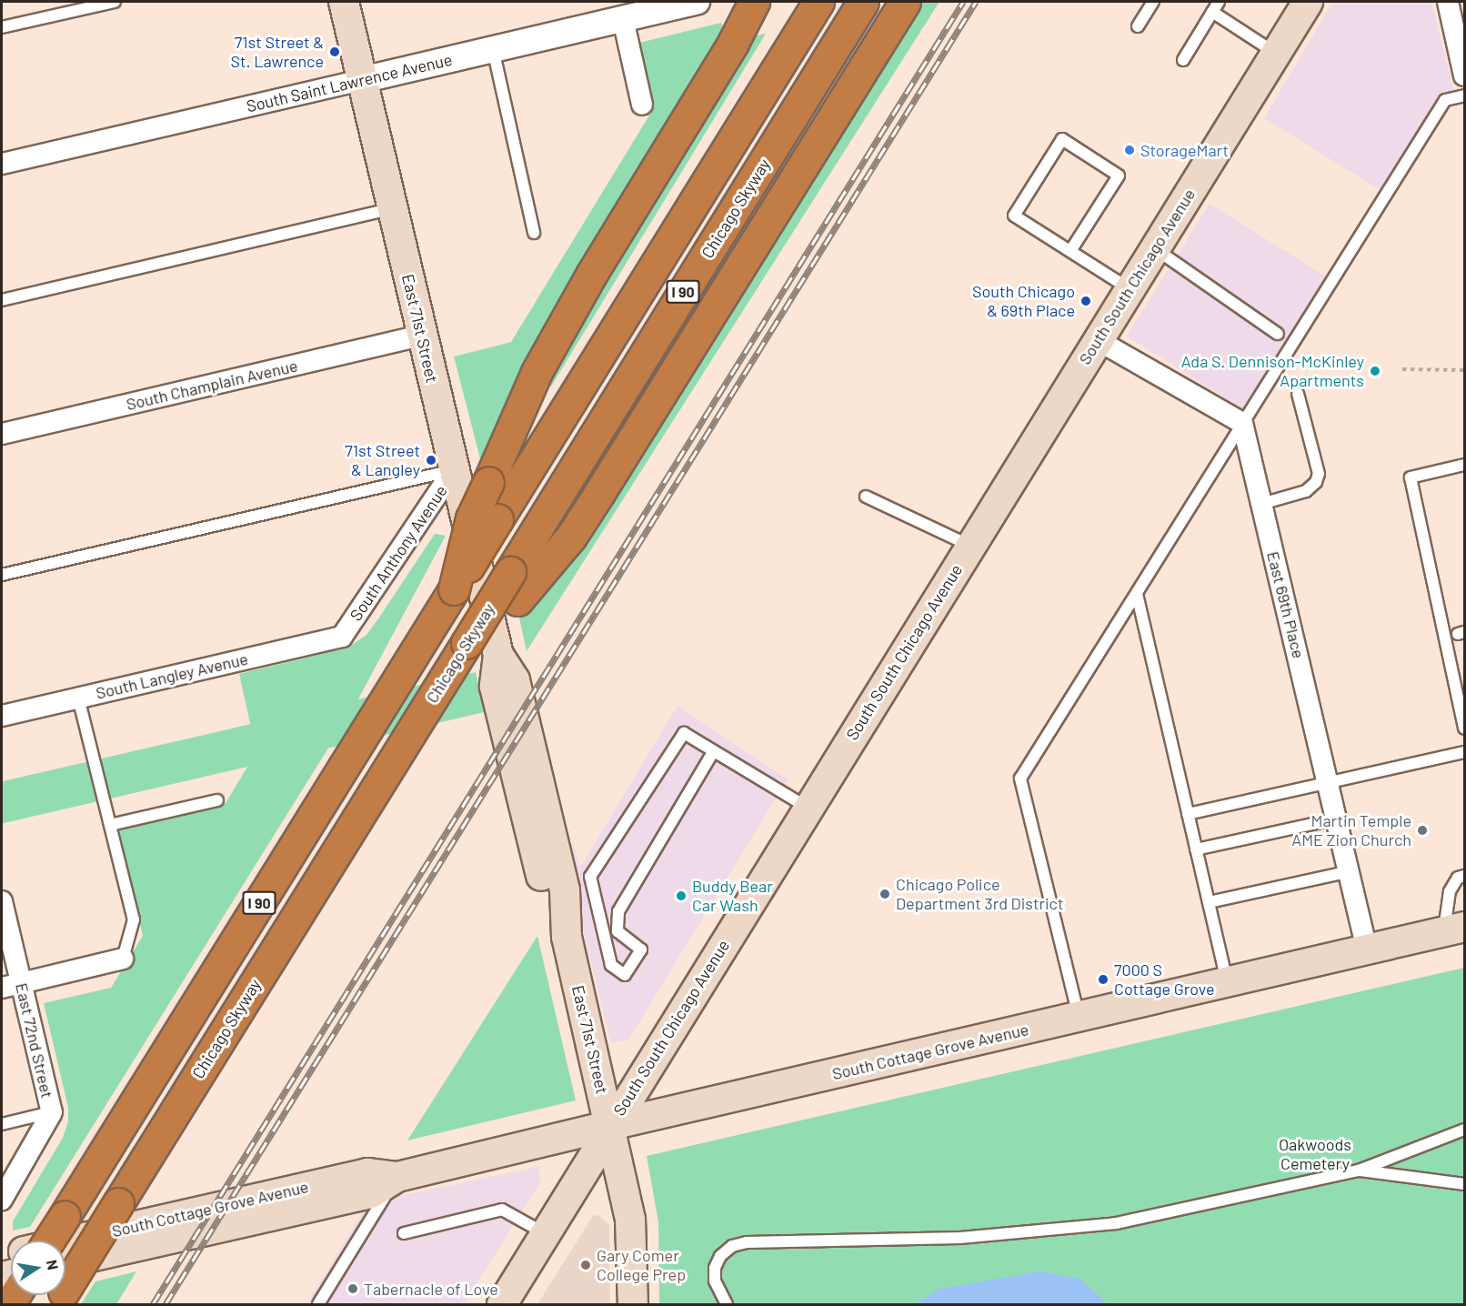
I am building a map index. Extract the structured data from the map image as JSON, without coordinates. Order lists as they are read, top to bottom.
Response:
{
  "streets": {
    "highway": ["Chicago Skyway", "I 90"],
    "main road": ["South South Chicago Avenue", "East 71st Street", "South Cottage Grove Avenue"],
    "street": [
      "South Saint Lawrence Avenue",
      "South Champlain Avenue",
      "South Anthony Avenue",
      "East 69th Place",
      "South Langley Avenue",
      "East 72nd Street"
    ]
  },
  "crossings": [
    ["South Saint Lawrence Avenue", "East 71st Street"],
    ["South South Chicago Avenue", "East 71st Street"],
    ["South South Chicago Avenue", "South Cottage Grove Avenue"],
    ["East 71st Street", "South Champlain Avenue"],
    ["East 71st Street", "South Anthony Avenue"],
    ["East 71st Street", "South Cottage Grove Avenue"],
    ["South Anthony Avenue", "South Langley Avenue"],
    ["East 69th Place", "South Cottage Grove Avenue"]
  ],
  "parks": ["Oakwoods Cemetery"],
  "places": [
    "71st Street & St. Lawrence",
    "StorageMart",
    "South Chicago & 69th Place",
    "Ada S. Dennison-McKinley Apartments",
    "71st Street & Langley",
    "Martin Temple AME Zion Church",
    "Chicago Police Department 3rd District",
    "Buddy Bear Car Wash",
    "7000 S Cottage Grove",
    "Gary Comer College Prep",
    "Tabernacle of Love"
  ],
  "north": "right"
}
